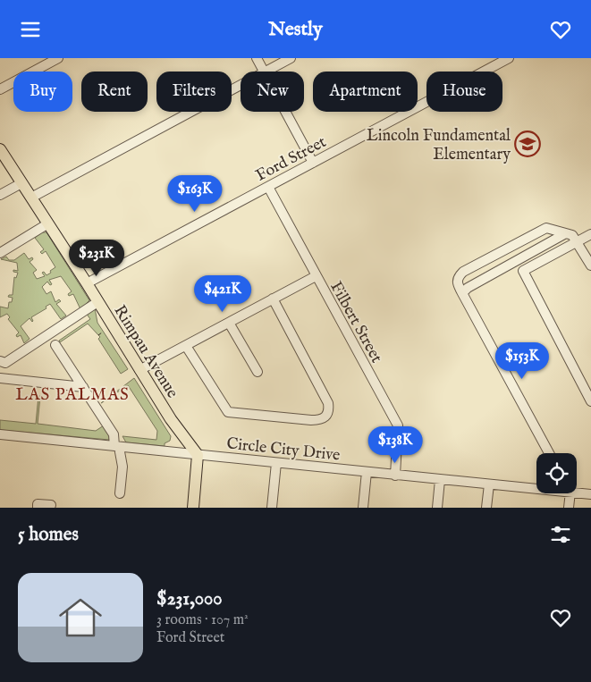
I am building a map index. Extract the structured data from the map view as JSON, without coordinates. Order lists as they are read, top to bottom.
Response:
{
  "streets": {
    "main road": ["Rimpau Avenue"],
    "street": ["Ford Street", "Filbert Street", "Circle City Drive"]
  },
  "crossings": [
    ["Ford Street", "Filbert Street"],
    ["Ford Street", "Rimpau Avenue"],
    ["Filbert Street", "Circle City Drive"],
    ["Rimpau Avenue", "Circle City Drive"]
  ],
  "districts": ["LAS PALMAS"],
  "places": {
    "school or university": ["Lincoln Fundamental Elementary"]
  },
  "page": {
    "header": "Nestly",
    "chip": [
      "Buy",
      "Rent",
      "Filters",
      "New",
      "Apartment",
      "House"
    ],
    "price": [
      "$163K",
      "$231K",
      "$421K",
      "$153K",
      "$138K"
    ],
    "heading": "5 homes",
    "list": [
      {
        "name": "$231,000",
        "note": "3 rooms · 107 m² · Ford Street"
      }
    ]
  }
}
